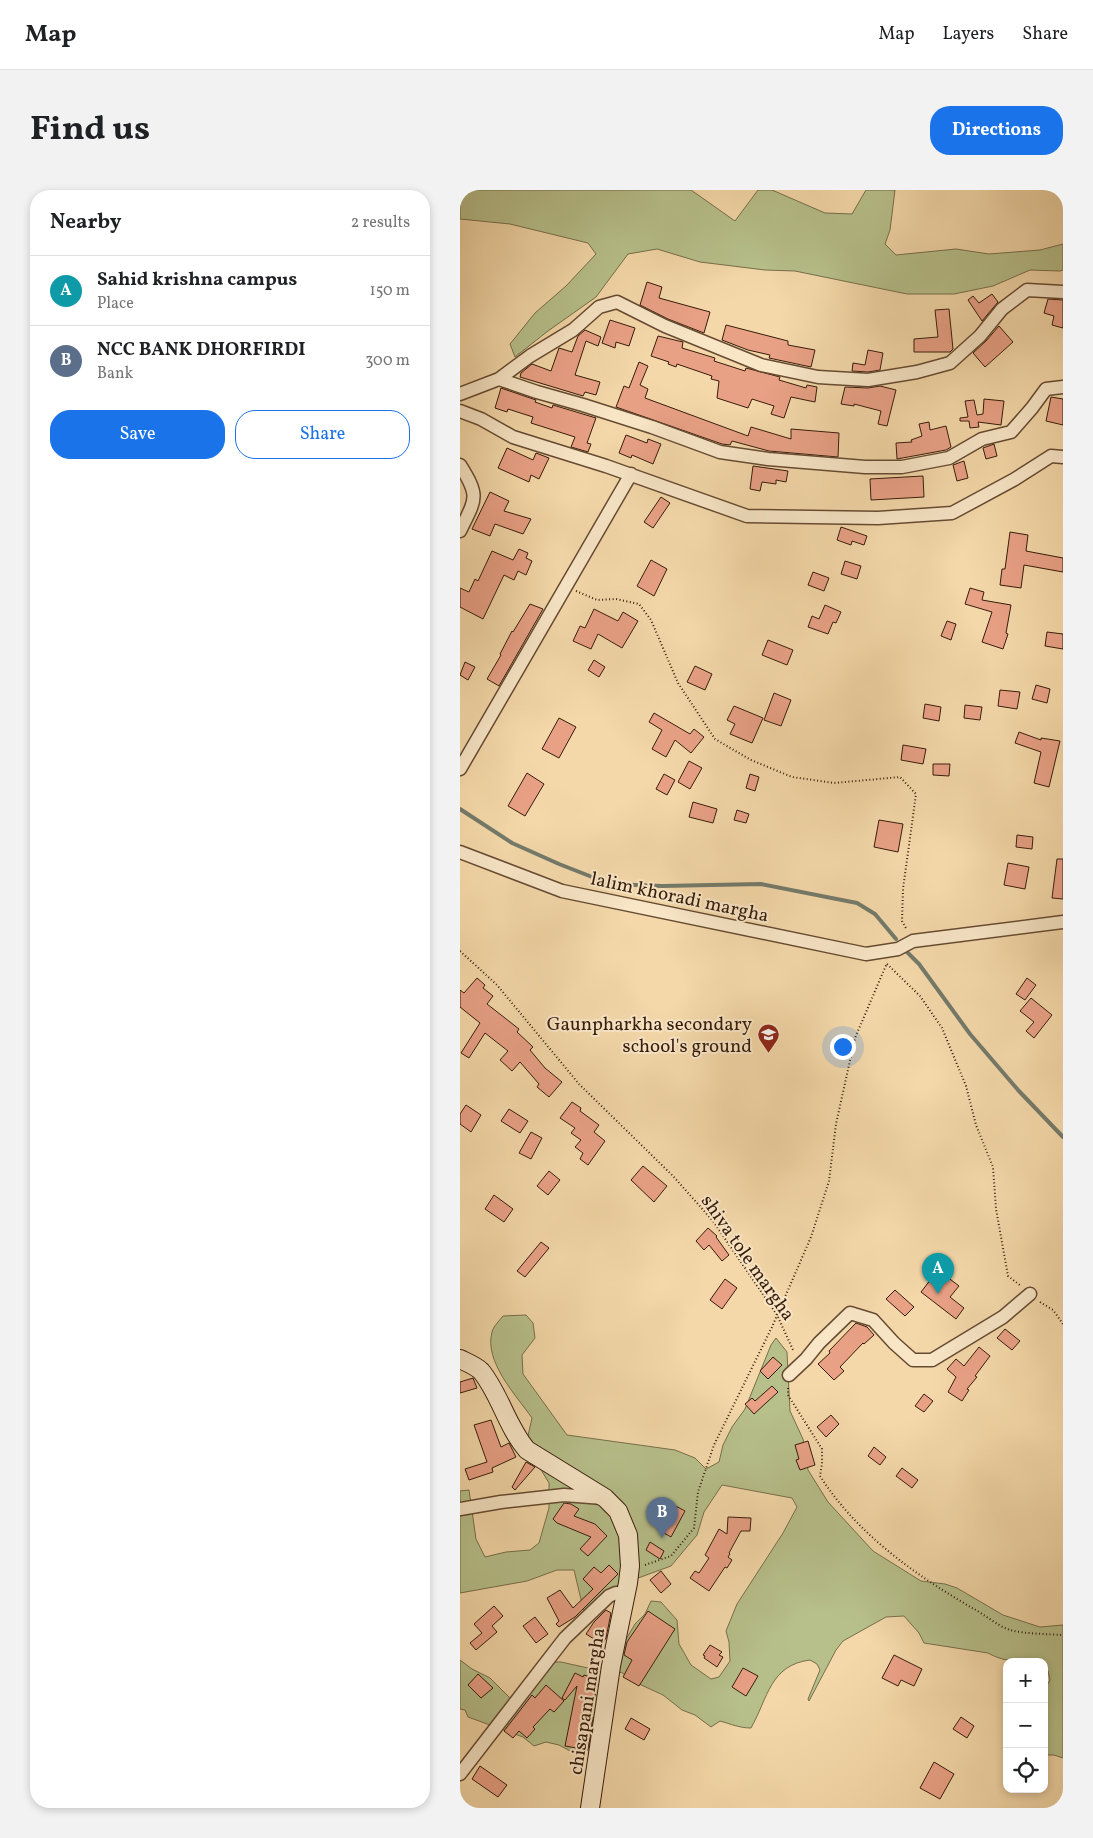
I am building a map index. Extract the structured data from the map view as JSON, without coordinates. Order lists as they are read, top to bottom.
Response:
{
  "streets": {
    "street": ["lalim khoradi margha", "chisapani margha"],
    "path": ["shiva tole margha"]
  },
  "places": {
    "school or university": ["Gaunpharkha secondary school's ground"]
  },
  "page": {
    "header": "Map",
    "nav": ["Map", "Layers", "Share"],
    "title": "Find us",
    "buttons": [
      "Directions",
      ["Save", "Share"]
    ],
    "heading": ["Nearby", "2 results"],
    "list": [
      {
        "mark": "A",
        "name": "Sahid krishna campus",
        "note": "Place",
        "value": "150 m"
      },
      {
        "mark": "B",
        "name": "NCC BANK DHORFIRDI",
        "note": "Bank",
        "value": "300 m"
      }
    ],
    "pins": ["A", "B"],
    "map_buttons": ["+", "−"]
  }
}
